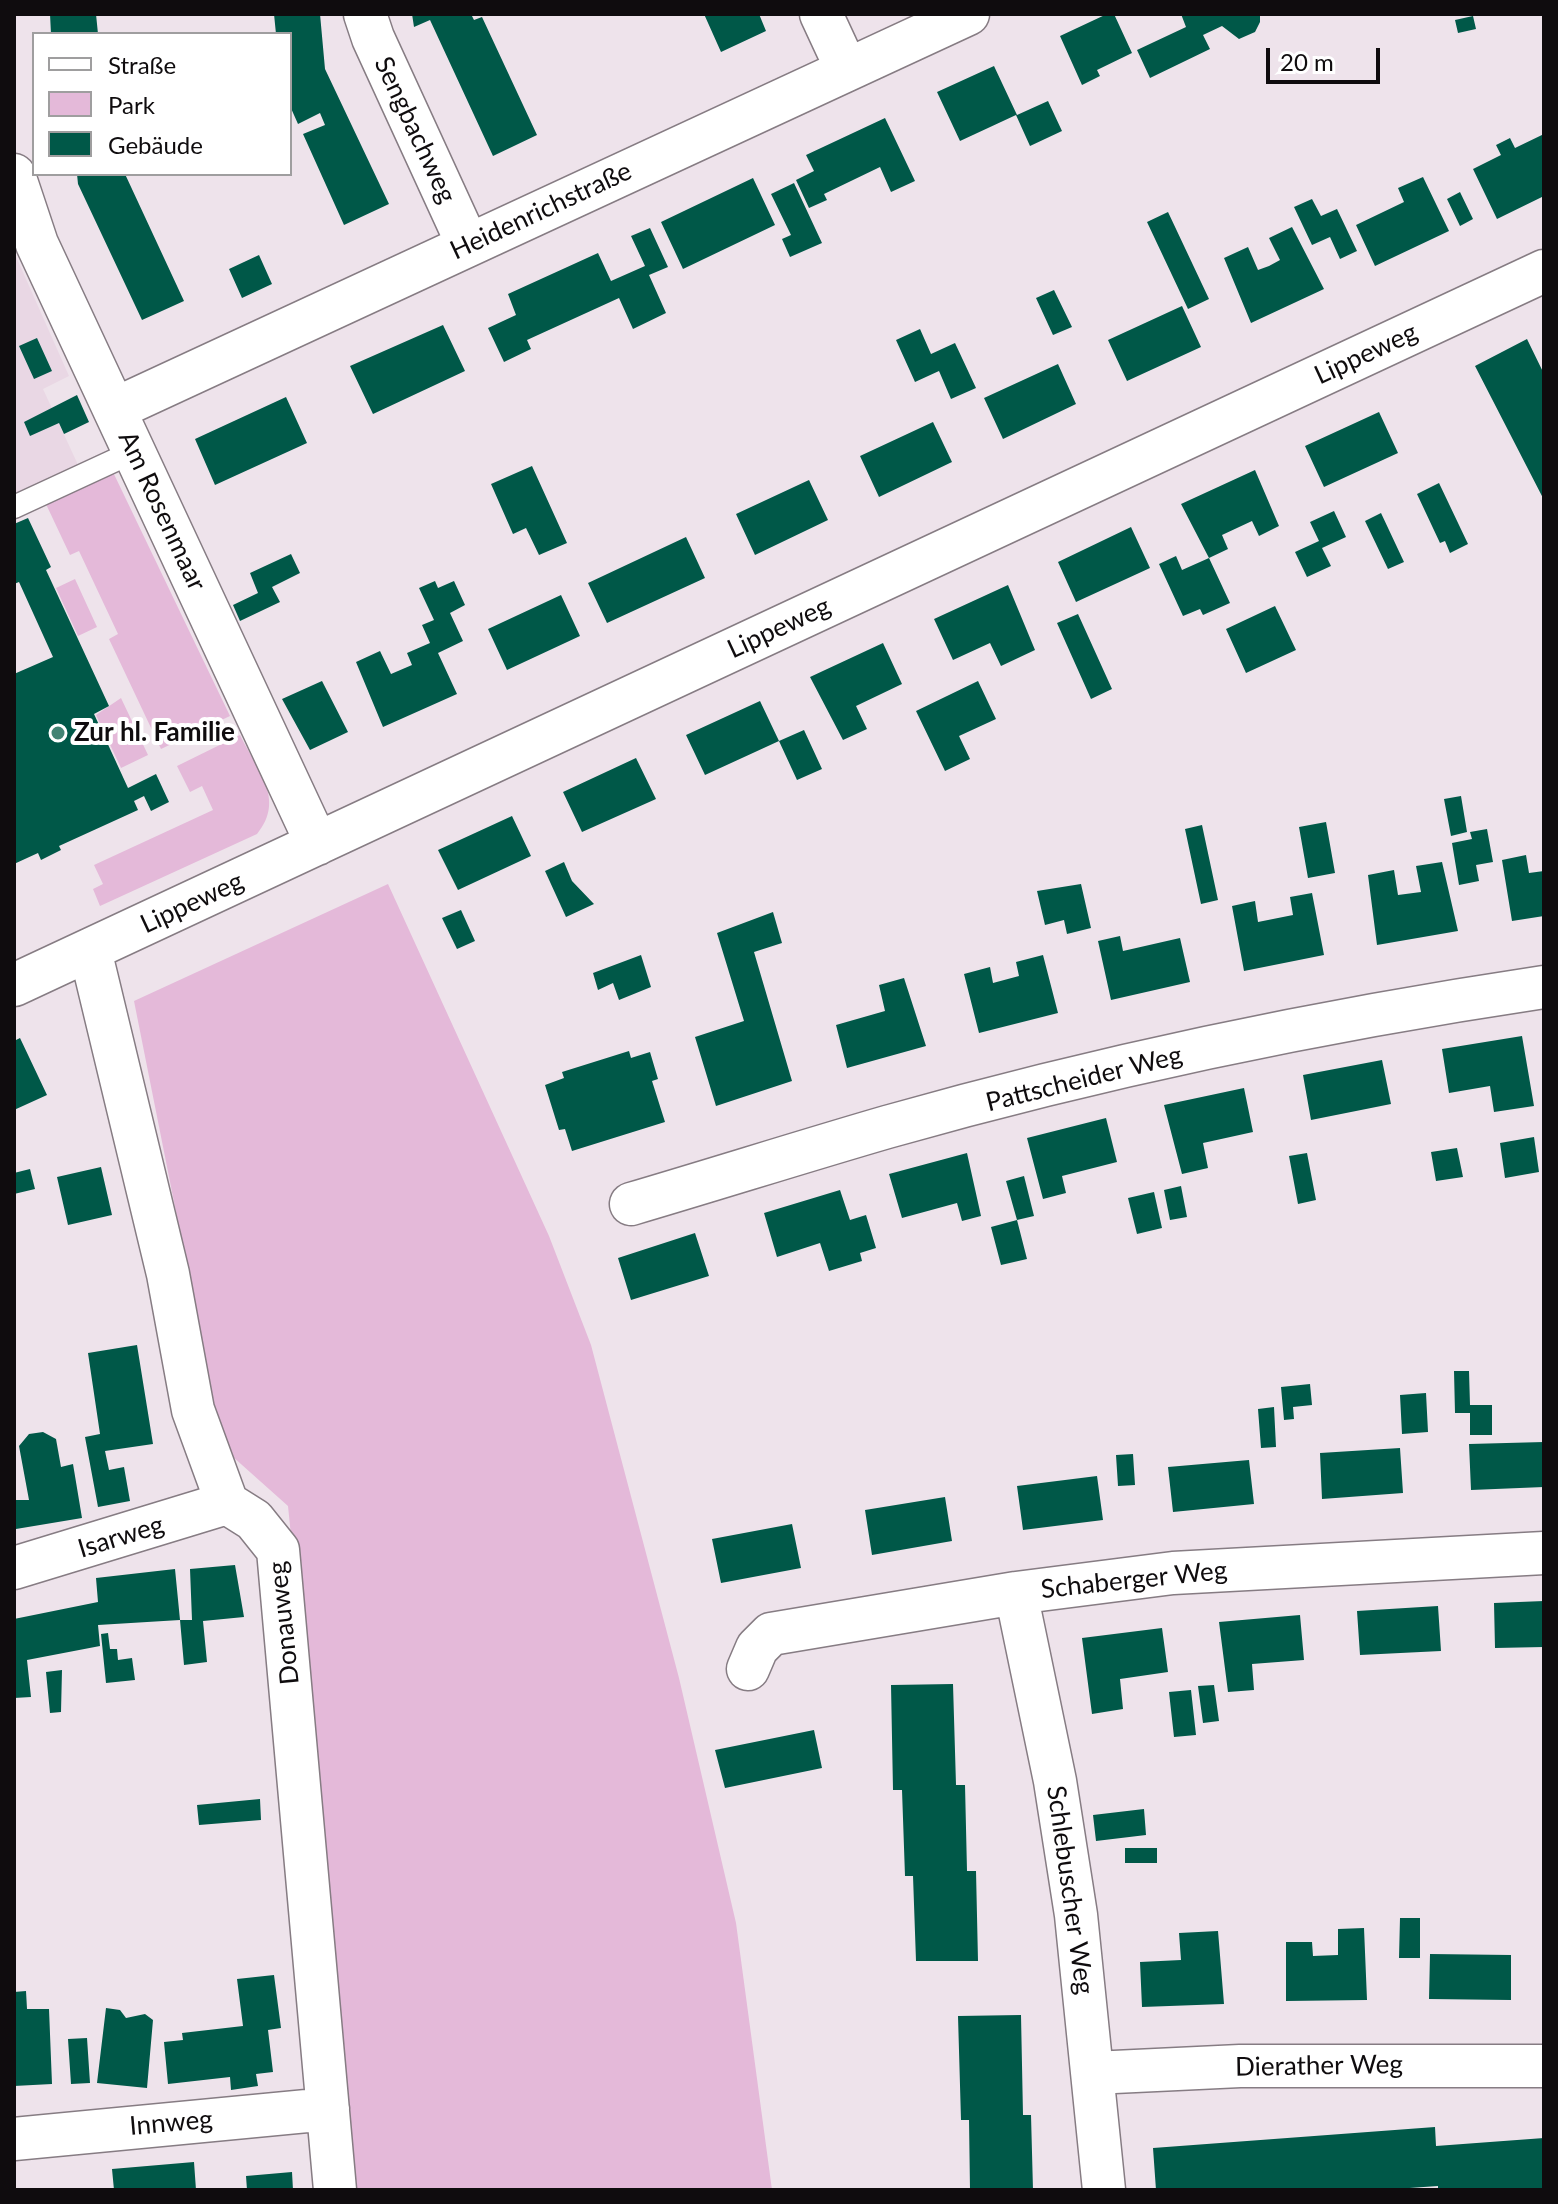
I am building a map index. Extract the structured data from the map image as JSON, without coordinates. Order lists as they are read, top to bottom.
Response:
{
  "streets": {
    "street": [
      "Sengbachweg",
      "Heidenrichstraße",
      "Lippeweg",
      "Am Rosenmaar",
      "Pattscheider Weg",
      "Isarweg",
      "Schaberger Weg",
      "Donauweg",
      "Schlebuscher Weg",
      "Dierather Weg",
      "Innweg"
    ]
  },
  "crossings": [
    ["Sengbachweg", "Heidenrichstraße"],
    ["Heidenrichstraße", "Am Rosenmaar"],
    ["Lippeweg", "Am Rosenmaar"],
    ["Isarweg", "Donauweg"],
    ["Schaberger Weg", "Schlebuscher Weg"],
    ["Donauweg", "Innweg"],
    ["Schlebuscher Weg", "Dierather Weg"]
  ],
  "places": ["Zur hl. Familie"],
  "legend": ["Straße", "Park", "Gebäude"],
  "scale_bar": "20 m"
}
